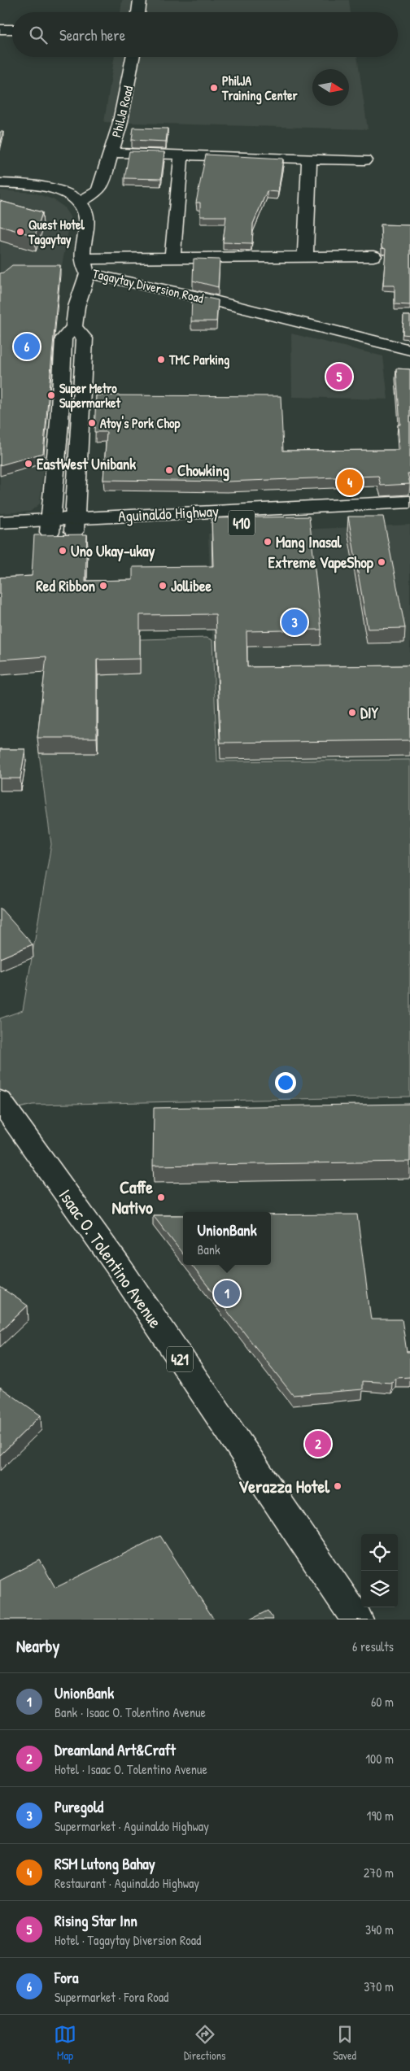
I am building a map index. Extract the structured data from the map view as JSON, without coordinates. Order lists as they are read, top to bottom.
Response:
{
  "streets": {
    "street": [
      "PhilJa Road",
      "Tagaytay Diversion Road",
      "Aguinaldo Highway",
      "410",
      "Isaac O. Tolentino Avenue",
      "421"
    ]
  },
  "crossings": [
    ["PhilJa Road", "Tagaytay Diversion Road"]
  ],
  "places": [
    "PhilJA Training Center",
    "Quest Hotel Tagaytay",
    "TMC Parking",
    "Super Metro Supermarket",
    "Atoy's Pork Chop",
    "EastWest Unibank",
    "Chowking",
    "Mang Inasal",
    "Uno Ukay-ukay",
    "Extreme VapeShop",
    "Red Ribbon",
    "Jollibee",
    "DIY",
    "Caffe Nativo",
    "Verazza Hotel"
  ],
  "north": "right",
  "page": {
    "search": "Search here",
    "pins": [
      "6",
      "5",
      "4",
      "3",
      "1",
      "2"
    ],
    "popup": ["UnionBank", "Bank"],
    "heading": ["Nearby", "6 results"],
    "list": [
      {
        "mark": "1",
        "name": "UnionBank",
        "note": "Bank · Isaac O. Tolentino Avenue",
        "value": "60 m"
      },
      {
        "mark": "2",
        "name": "Dreamland Art&Craft",
        "note": "Hotel · Isaac O. Tolentino Avenue",
        "value": "100 m"
      },
      {
        "mark": "3",
        "name": "Puregold",
        "note": "Supermarket · Aguinaldo Highway",
        "value": "190 m"
      },
      {
        "mark": "4",
        "name": "RSM Lutong Bahay",
        "note": "Restaurant · Aguinaldo Highway",
        "value": "270 m"
      },
      {
        "mark": "5",
        "name": "Rising Star Inn",
        "note": "Hotel · Tagaytay Diversion Road",
        "value": "340 m"
      },
      {
        "mark": "6",
        "name": "Fora",
        "note": "Supermarket · Fora Road",
        "value": "370 m"
      }
    ],
    "nav": ["Map", "Directions", "Saved"]
  }
}
